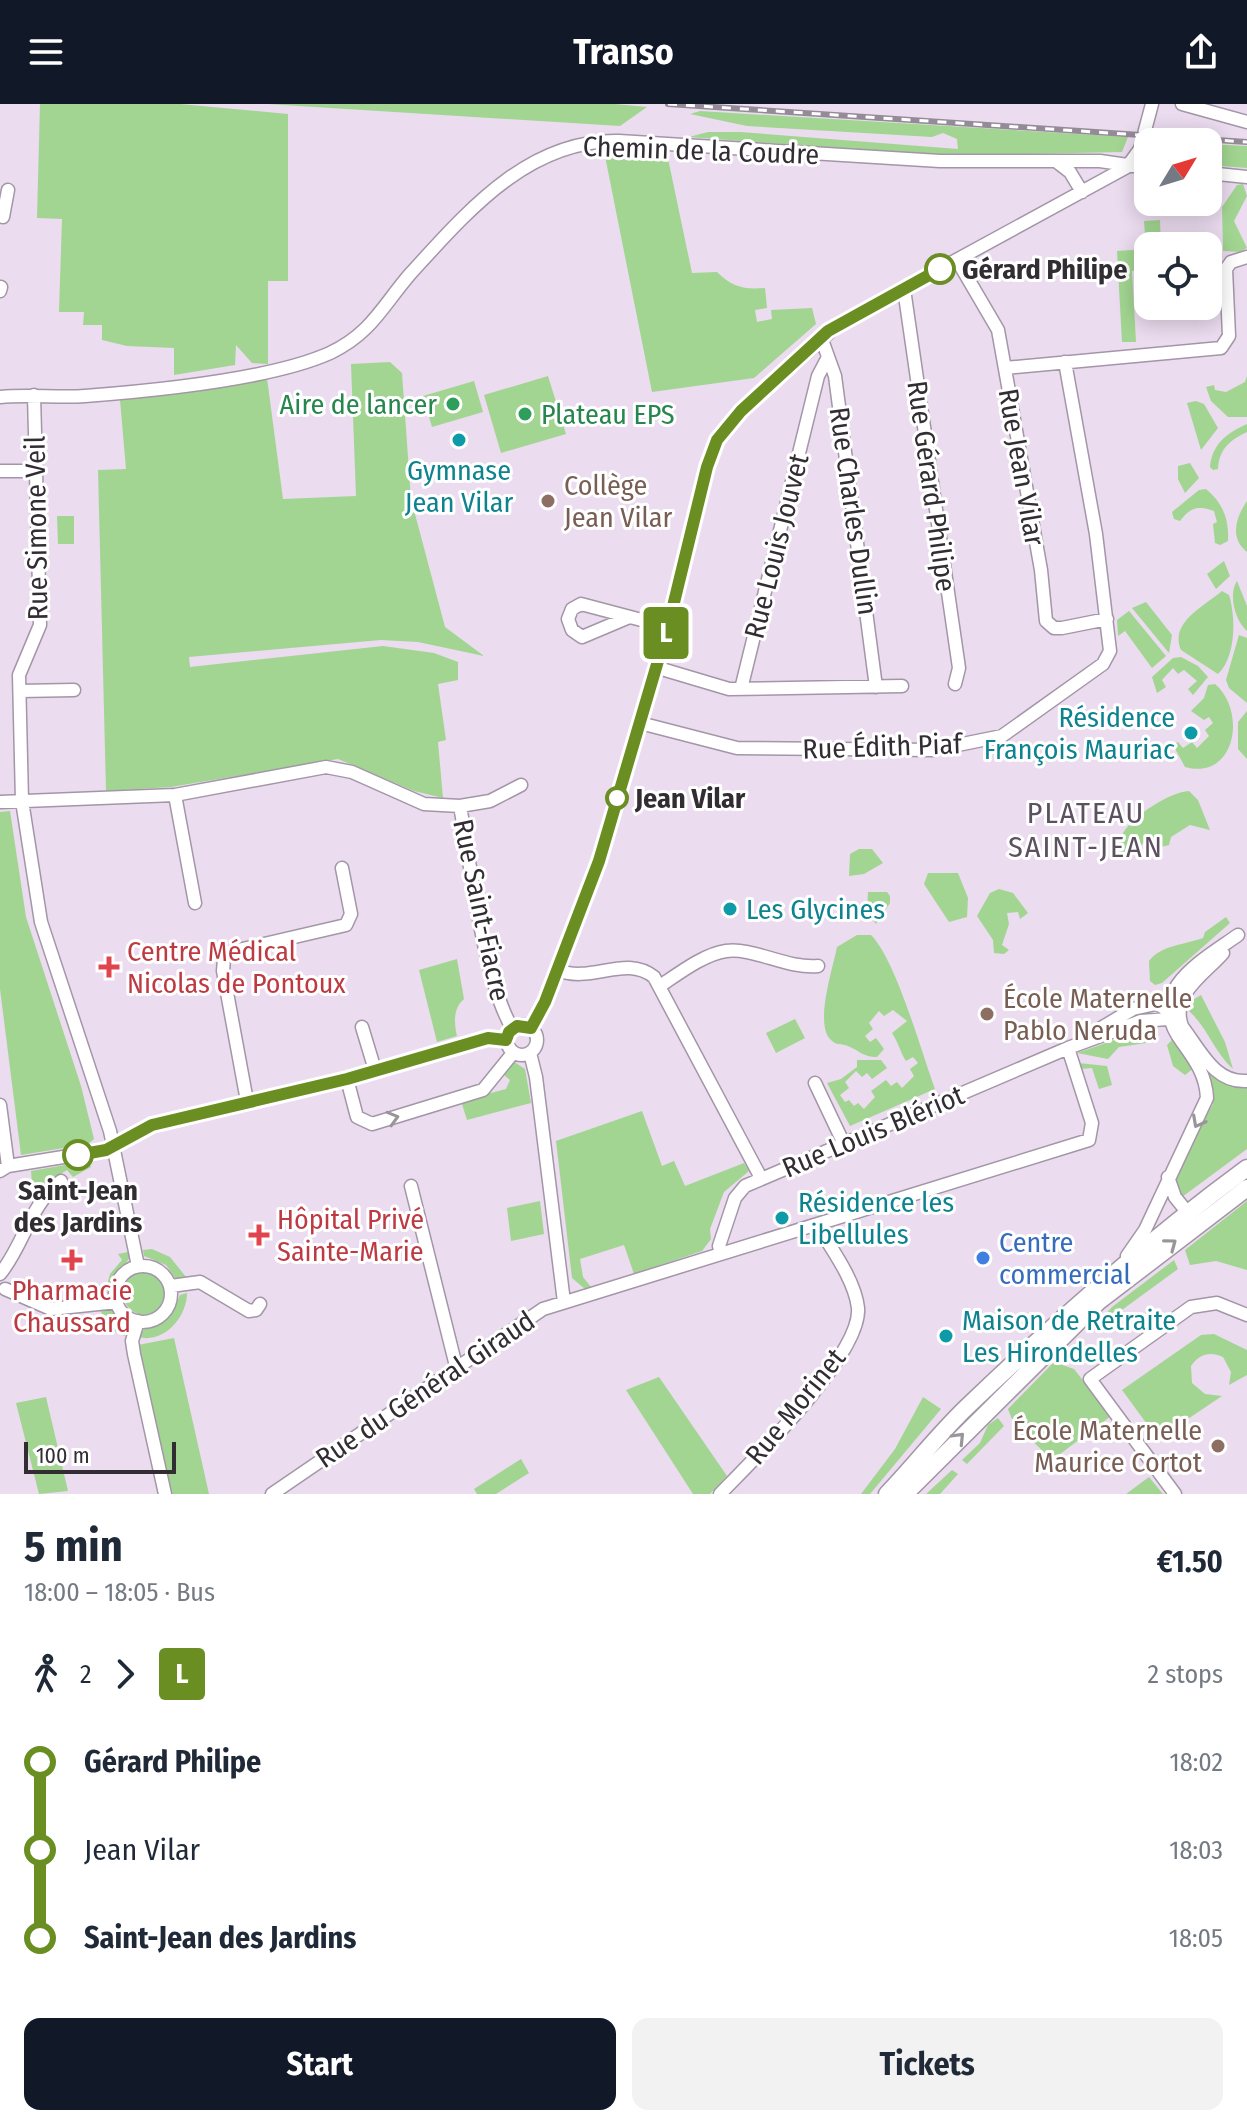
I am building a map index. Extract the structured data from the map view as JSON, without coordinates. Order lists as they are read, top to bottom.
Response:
{
  "streets": {
    "street": [
      "Chemin de la Coudre",
      "Rue Jean Vilar",
      "Rue Gérard Philipe",
      "Rue Charles Dullin",
      "Rue Simone Veil",
      "Rue Louis Jouvet",
      "Rue Édith Piaf",
      "Rue Saint-Fiacre",
      "Rue Louis Blériot",
      "Rue du Général Giraud",
      "Rue Morinet"
    ]
  },
  "crossings": [
    ["Chemin de la Coudre", "Rue Simone Veil"],
    ["Rue Jean Vilar", "Rue Édith Piaf"],
    ["Rue Charles Dullin", "Rue Louis Jouvet"],
    ["Rue Louis Blériot", "Rue du Général Giraud"],
    ["Rue du Général Giraud", "Rue Morinet"]
  ],
  "districts": ["PLATEAU SAINT-JEAN"],
  "places": {
    "other": [
      "Gérard Philipe",
      "Aire de lancer",
      "Plateau EPS",
      "Gymnase Jean Vilar",
      "Collège Jean Vilar",
      "Résidence François Mauriac",
      "Jean Vilar",
      "Les Glycines",
      "École Maternelle Pablo Neruda",
      "Saint-Jean des Jardins",
      "Résidence les Libellules",
      "Centre commercial",
      "Maison de Retraite Les Hirondelles",
      "École Maternelle Maurice Cortot"
    ],
    "health": ["Centre Médical Nicolas de Pontoux", "Hôpital Privé Sainte-Marie", "Pharmacie Chaussard"]
  },
  "lines": ["bus line L"],
  "scale_bar": "100 m",
  "north": "top right",
  "page": {
    "header": "Transo",
    "on_map": "L",
    "scale": "100 m",
    "heading": ["5 min", "18:00 – 18:05 · Bus", "€1.50"],
    "legs": ["2", "L", "2 stops"],
    "list": [
      {
        "name": "Gérard Philipe",
        "value": "18:02"
      },
      {
        "name": "Jean Vilar",
        "value": "18:03"
      },
      {
        "name": "Saint-Jean des Jardins",
        "value": "18:05"
      }
    ],
    "buttons": ["Start", "Tickets"]
  }
}
